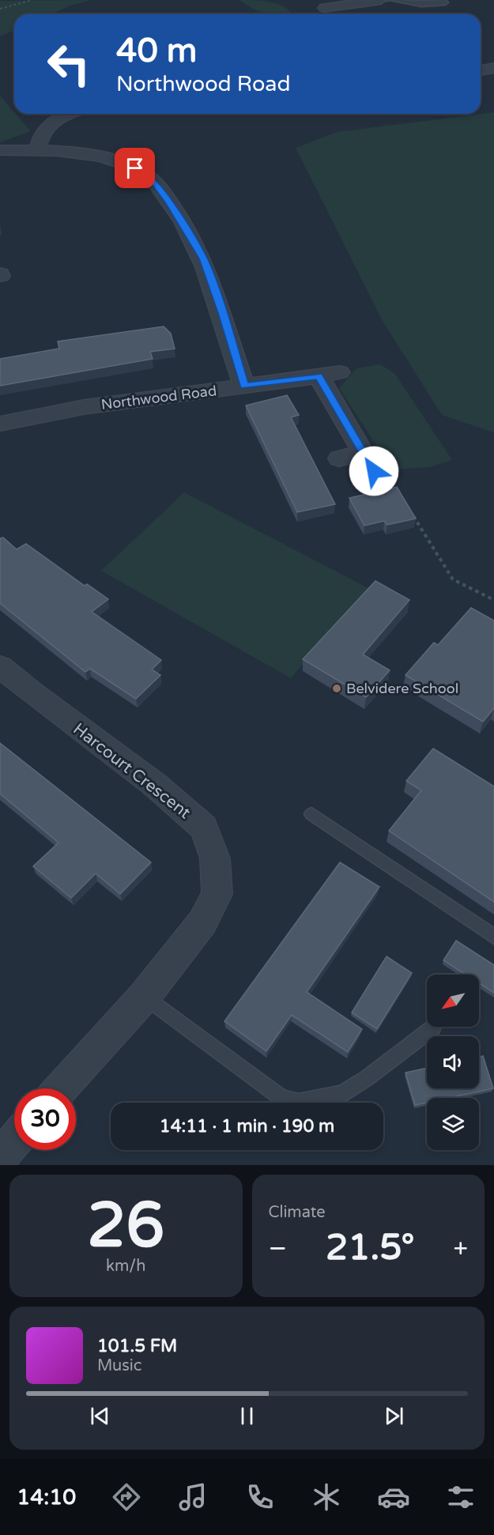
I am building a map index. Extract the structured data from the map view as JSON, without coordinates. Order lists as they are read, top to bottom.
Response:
{
  "streets": {
    "street": ["Northwood Road", "Harcourt Crescent"]
  },
  "places": ["Belvidere School"],
  "north": "bottom left",
  "page": {
    "turn": ["40 m", "Northwood Road"],
    "limit": "30",
    "trip": "14:11 · 1 min · 190 m",
    "tile": [
      ["26", "km/h"],
      "Climate"
    ],
    "heat": ["−", "21.5°", "+"],
    "song": ["101.5 FM", "Music"],
    "tabs": "14:10"
  }
}
